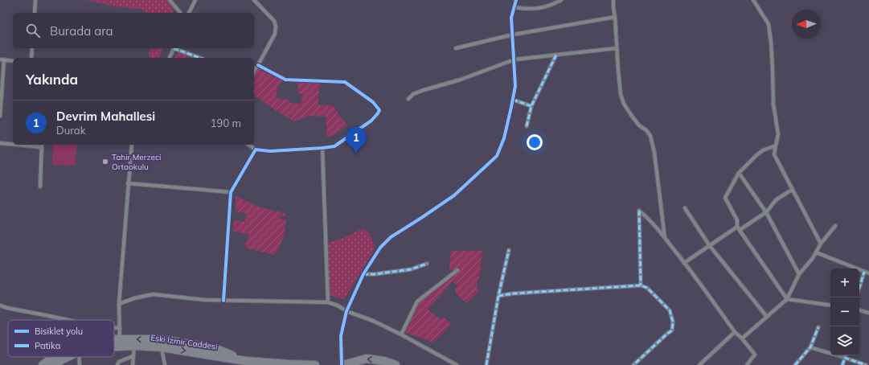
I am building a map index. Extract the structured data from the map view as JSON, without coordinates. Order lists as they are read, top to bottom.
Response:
{
  "streets": {
    "main road": ["Eski İzmir Caddesi"]
  },
  "places": ["Tahir Merzeci Ortaokulu"],
  "legend": ["Bisiklet yolu", "Patika"],
  "north": "left",
  "page": {
    "search": "Burada ara",
    "heading": "Yakında",
    "list": [
      {
        "mark": "1",
        "name": "Devrim Mahallesi",
        "note": "Durak",
        "value": "190 m"
      }
    ],
    "pins": "1",
    "map_buttons": ["+", "−"]
  }
}
